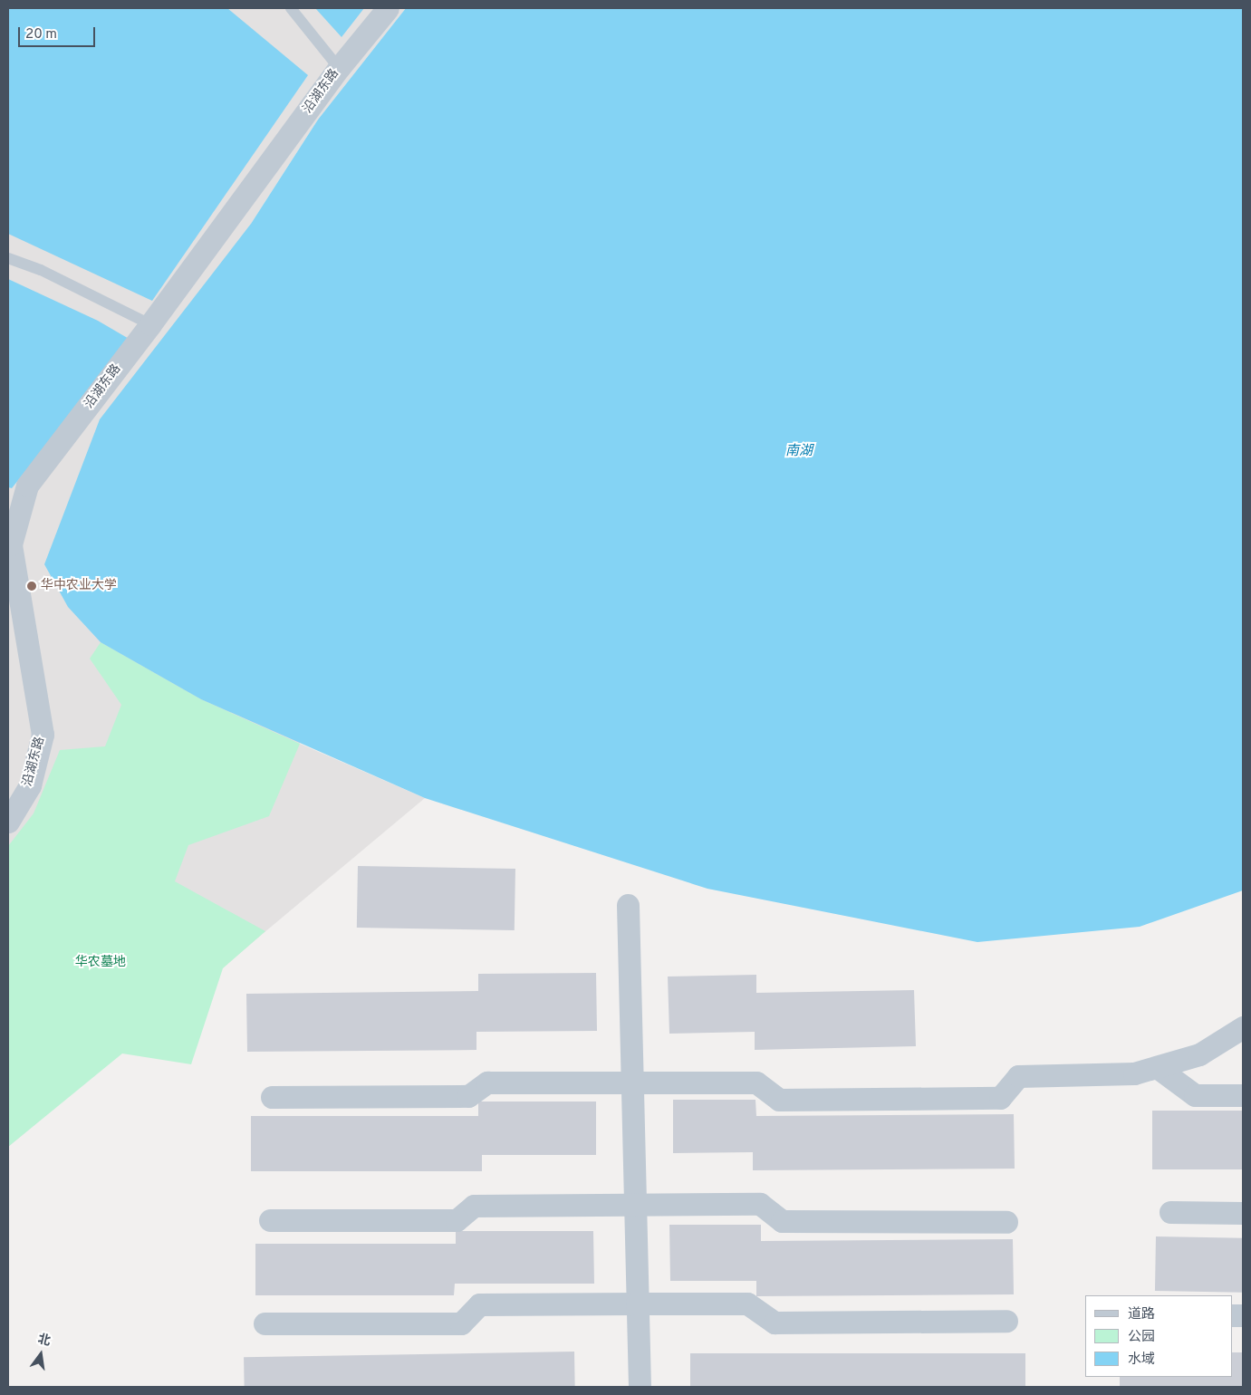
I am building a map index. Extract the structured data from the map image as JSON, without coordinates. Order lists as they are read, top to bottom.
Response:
{
  "streets": {
    "street": ["沿湖东路"]
  },
  "water": ["南湖"],
  "parks": ["华农墓地"],
  "places": ["华中农业大学"],
  "legend": ["道路", "公园", "水域"],
  "scale_bar": "20 m",
  "north": "top"
}
